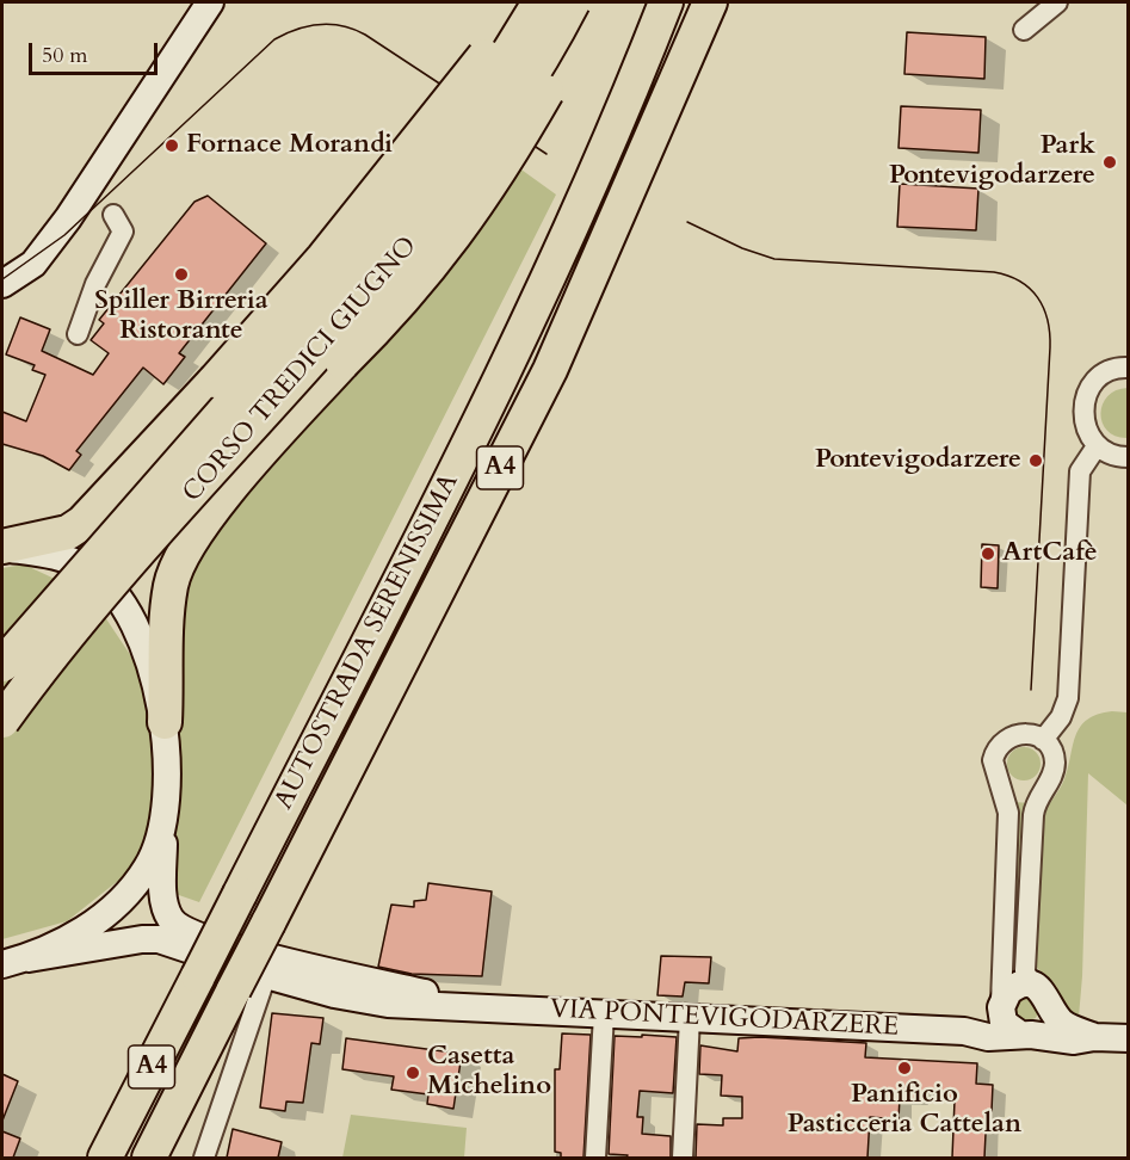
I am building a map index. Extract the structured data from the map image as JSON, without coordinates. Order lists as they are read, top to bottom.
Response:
{
  "streets": {
    "highway": ["CORSO TREDICI GIUGNO", "A4", "AUTOSTRADA SERENISSIMA"],
    "main road": ["VIA PONTEVIGODARZERE"]
  },
  "places": [
    "Fornace Morandi",
    "Park Pontevigodarzere",
    "Spiller Birreria Ristorante",
    "Pontevigodarzere",
    "ArtCafè",
    "Panificio Pasticceria Cattelan",
    "Casetta Michelino"
  ],
  "scale_bar": "50 m"
}
